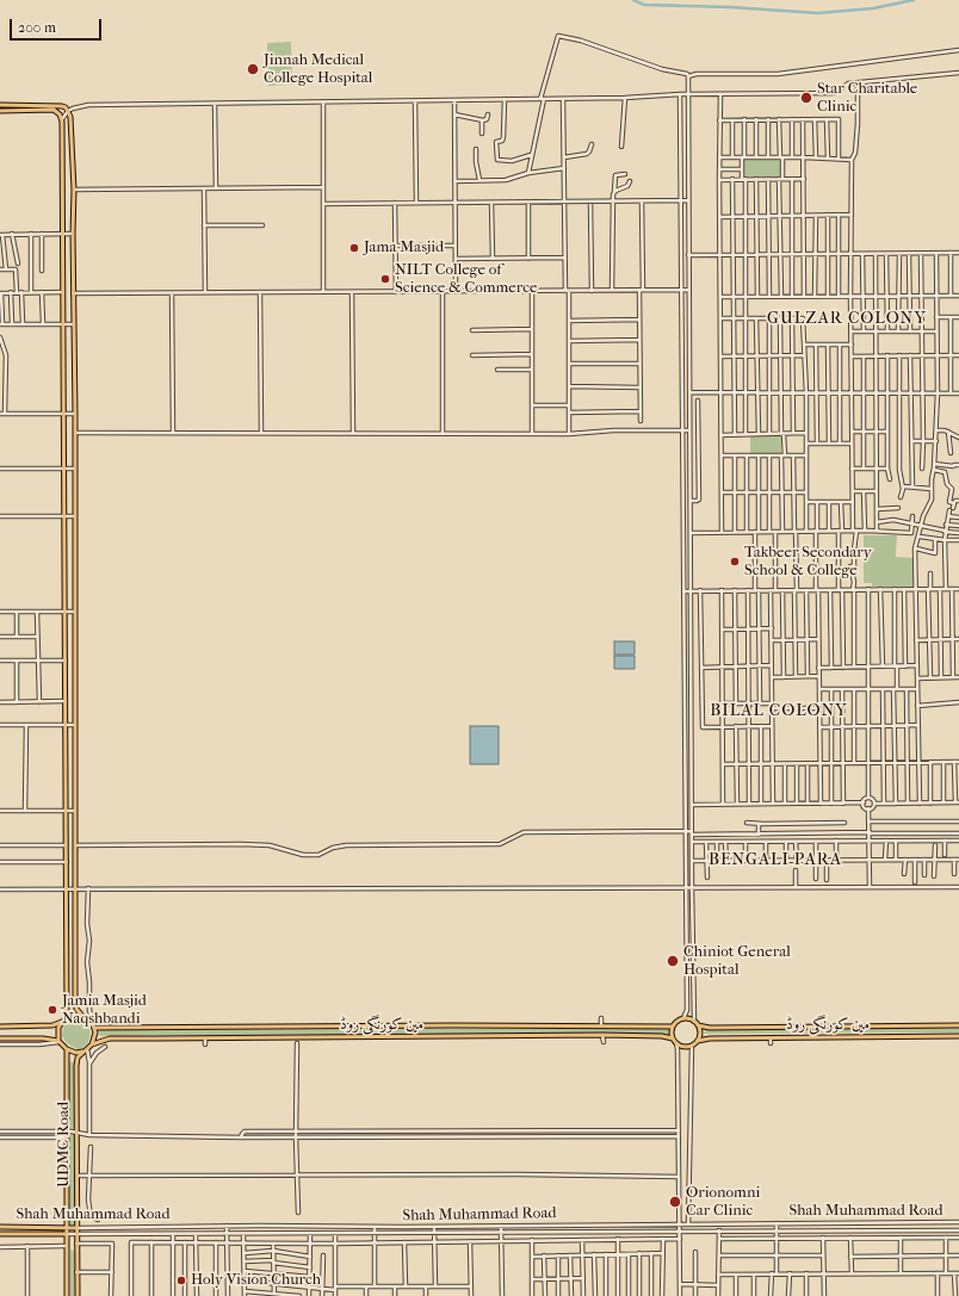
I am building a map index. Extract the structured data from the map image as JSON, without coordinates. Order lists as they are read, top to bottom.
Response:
{
  "streets": {
    "main road": ["مین کورنگی روڈ", "UDMC Road", "Shah Muhammad Road"]
  },
  "crossings": [
    ["مین کورنگی روڈ", "UDMC Road"],
    ["UDMC Road", "Shah Muhammad Road"]
  ],
  "districts": ["GULZAR COLONY", "BILAL COLONY", "BENGALI PARA"],
  "places": [
    "Jinnah Medical College Hospital",
    "Star Charitable Clinic",
    "Jama Masjid",
    "NILT College of Science & Commerce",
    "Takbeer Secondary School & College",
    "Chiniot General Hospital",
    "Jamia Masjid Naqshbandi",
    "Orionomni Car Clinic",
    "Holy Vision Church"
  ],
  "scale_bar": "200 m"
}
